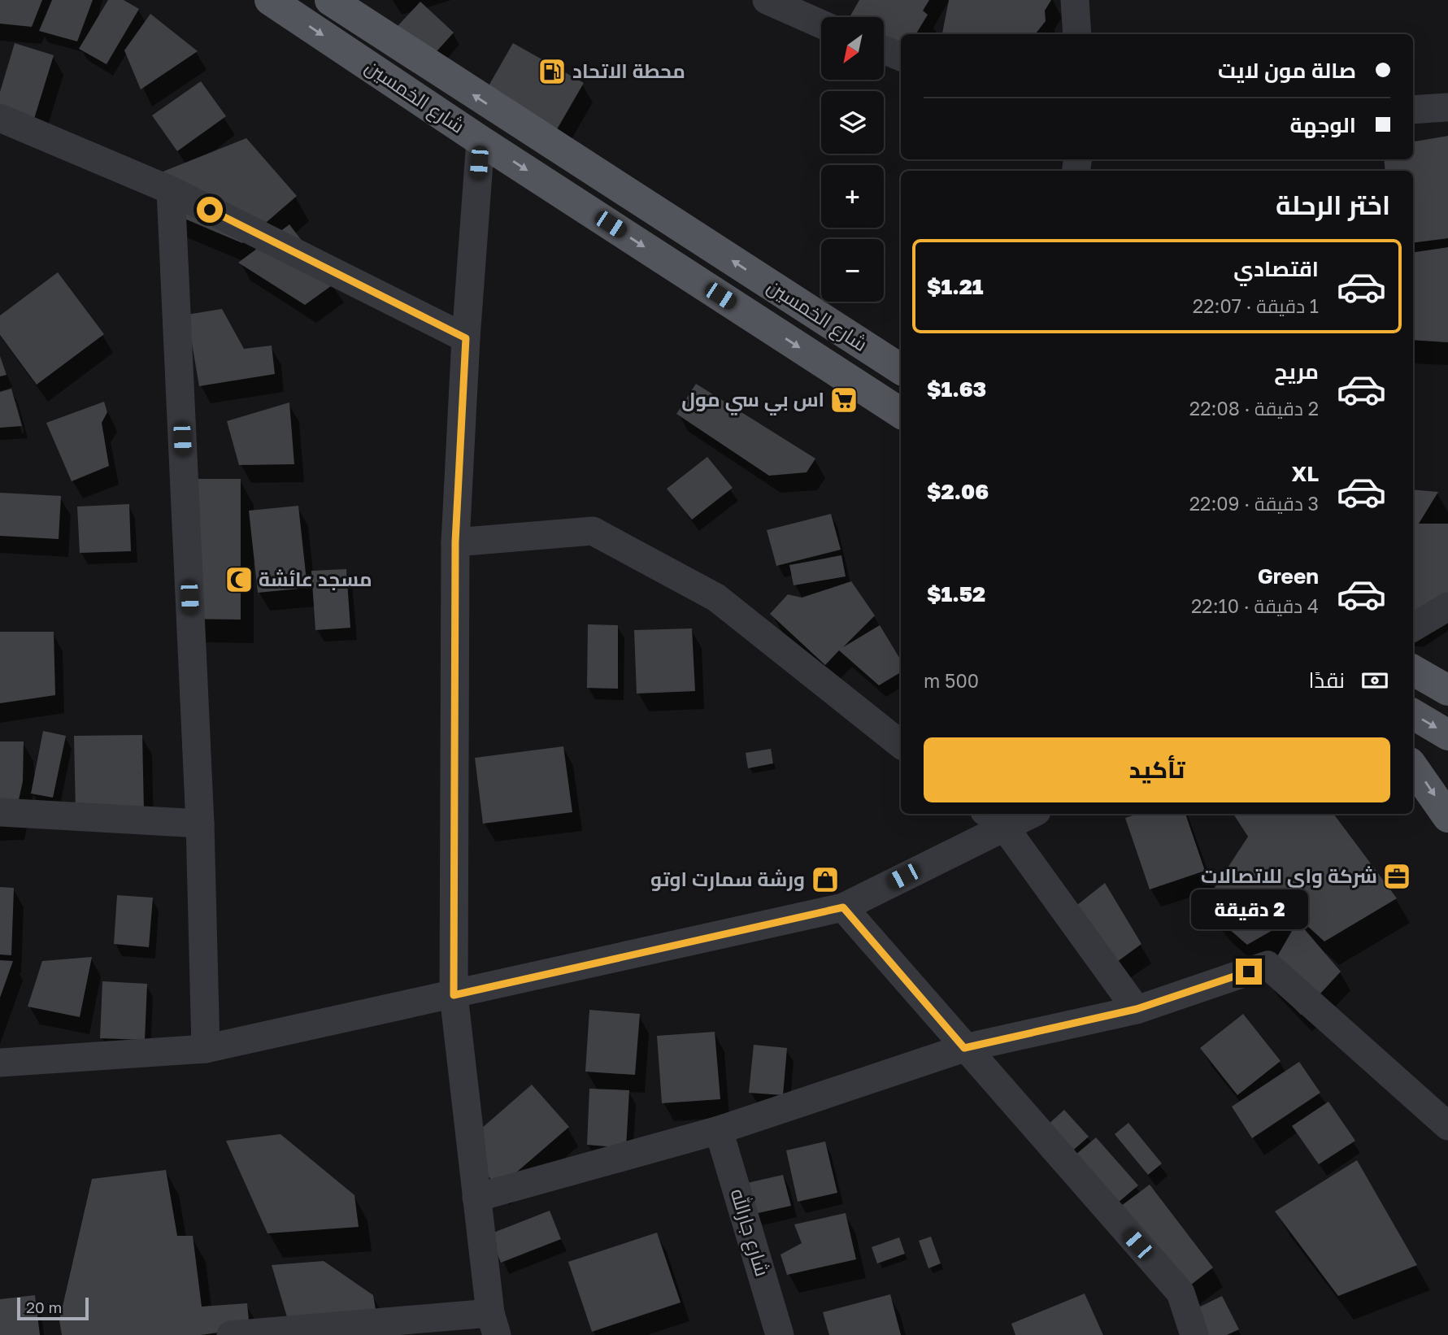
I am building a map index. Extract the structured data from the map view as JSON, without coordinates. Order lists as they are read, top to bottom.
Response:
{
  "streets": {
    "main road": ["شارع الخمسين"],
    "street": ["شارع جارالله"]
  },
  "places": {
    "fuel station": ["محطة الاتحاد"],
    "supermarket": ["اس بي سي مول"],
    "mosque": ["مسجد عائشة"],
    "office": ["شركة واي للاتصالات"],
    "shop": ["ورشة سمارت اوتو"]
  },
  "scale_bar": "20 m",
  "north": "bottom left",
  "page": {
    "map_buttons": ["+", "−"],
    "banner": ["صالة مون لايت", "الوجهة"],
    "heading": "اختر الرحلة",
    "list": [
      {
        "name": "اقتصادي",
        "note": "1 دقيقة · 22:07",
        "value": "$1.21"
      },
      {
        "name": "مريح",
        "note": "2 دقيقة · 22:08",
        "value": "$1.63"
      },
      {
        "name": "XL",
        "note": "3 دقيقة · 22:09",
        "value": "$2.06"
      },
      {
        "name": "Green",
        "note": "4 دقيقة · 22:10",
        "value": "$1.52"
      }
    ],
    "pay": ["نقدًا", "500 m"],
    "buttons": "تأكيد",
    "bubble": "2 دقيقة",
    "scale": "20 m"
  }
}
